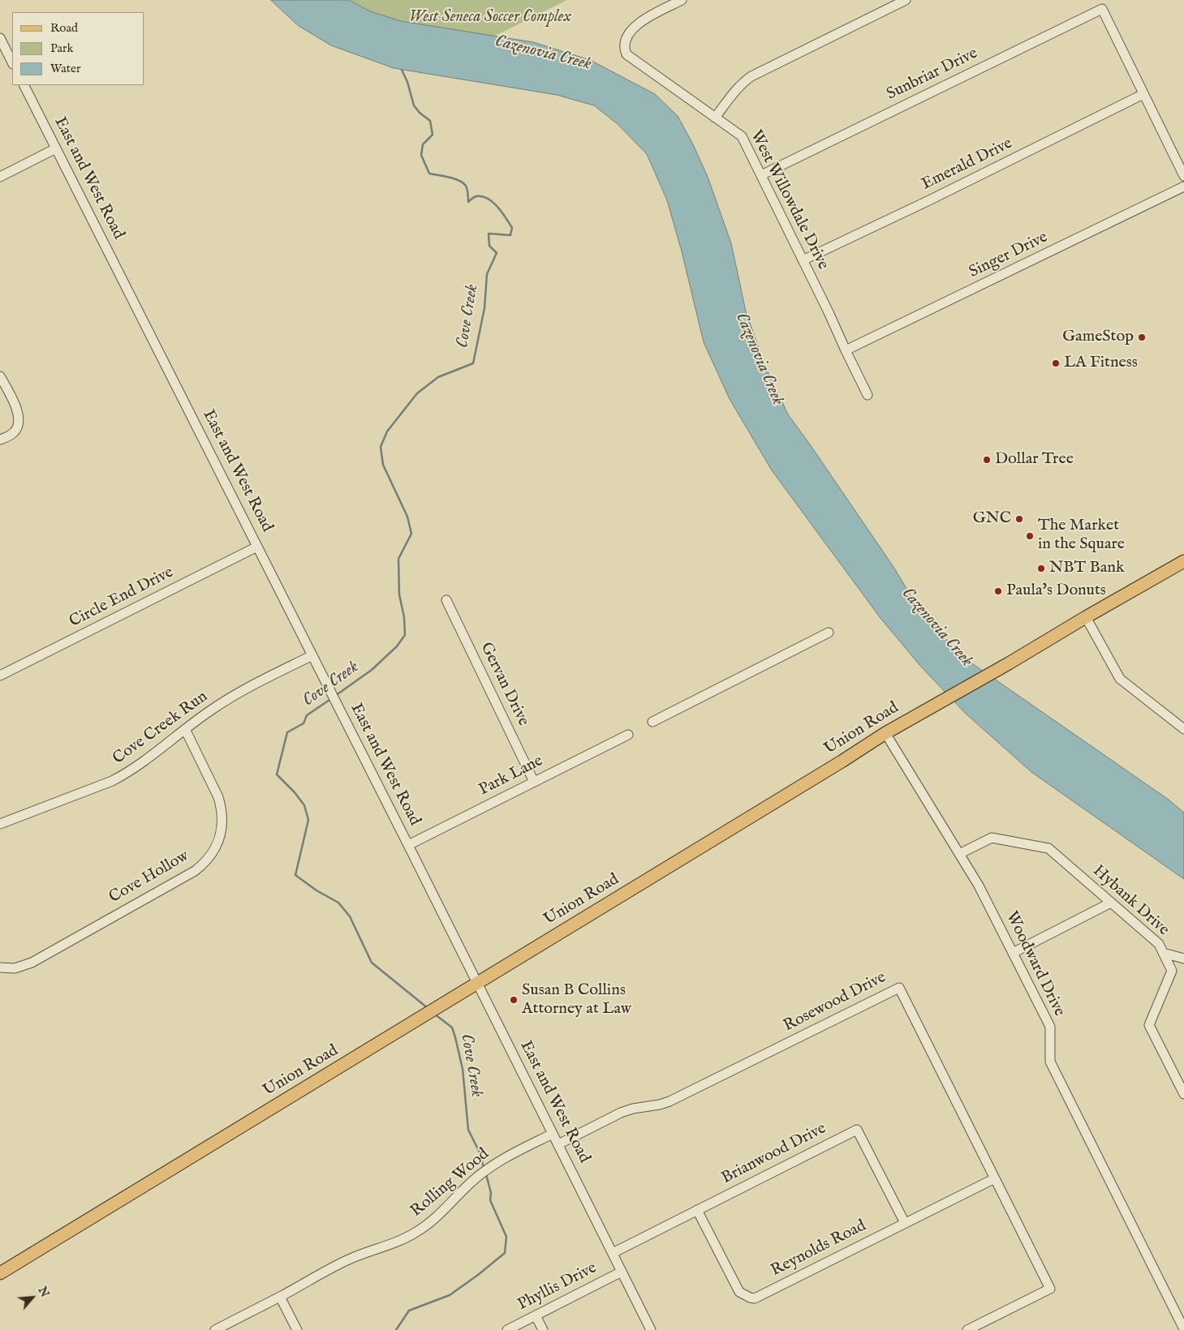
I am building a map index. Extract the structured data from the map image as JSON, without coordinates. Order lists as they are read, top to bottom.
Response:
{
  "streets": {
    "main road": ["Union Road"],
    "street": [
      "Sunbriar Drive",
      "Emerald Drive",
      "East and West Road",
      "West Willowdale Drive",
      "Singer Drive",
      "Circle End Drive",
      "Gervan Drive",
      "Cove Creek Run",
      "Park Lane",
      "Cove Hollow",
      "Hybank Drive",
      "Woodward Drive",
      "Rosewood Drive",
      "Brianwood Drive",
      "Rolling Wood",
      "Reynolds Road",
      "Phyllis Drive"
    ]
  },
  "crossings": [
    ["Sunbriar Drive", "Emerald Drive"],
    ["Sunbriar Drive", "West Willowdale Drive"],
    ["Emerald Drive", "West Willowdale Drive"],
    ["East and West Road", "Circle End Drive"],
    ["East and West Road", "Cove Creek Run"],
    ["East and West Road", "Union Road"],
    ["East and West Road", "Park Lane"],
    ["East and West Road", "Rosewood Drive"],
    ["East and West Road", "Brianwood Drive"],
    ["East and West Road", "Rolling Wood"],
    ["East and West Road", "Phyllis Drive"],
    ["West Willowdale Drive", "Singer Drive"],
    ["Gervan Drive", "Park Lane"],
    ["Cove Creek Run", "Cove Hollow"],
    ["Union Road", "Woodward Drive"],
    ["Hybank Drive", "Woodward Drive"],
    ["Rosewood Drive", "Reynolds Road"],
    ["Brianwood Drive", "Reynolds Road"]
  ],
  "water": ["Cazenovia Creek", "Cove Creek"],
  "parks": ["West Seneca Soccer Complex"],
  "places": [
    "GameStop",
    "LA Fitness",
    "Dollar Tree",
    "GNC",
    "The Market in the Square",
    "NBT Bank",
    "Paula's Donuts",
    "Susan B Collins Attorney at Law"
  ],
  "legend": ["Road", "Park", "Water"],
  "north": "top right"
}
